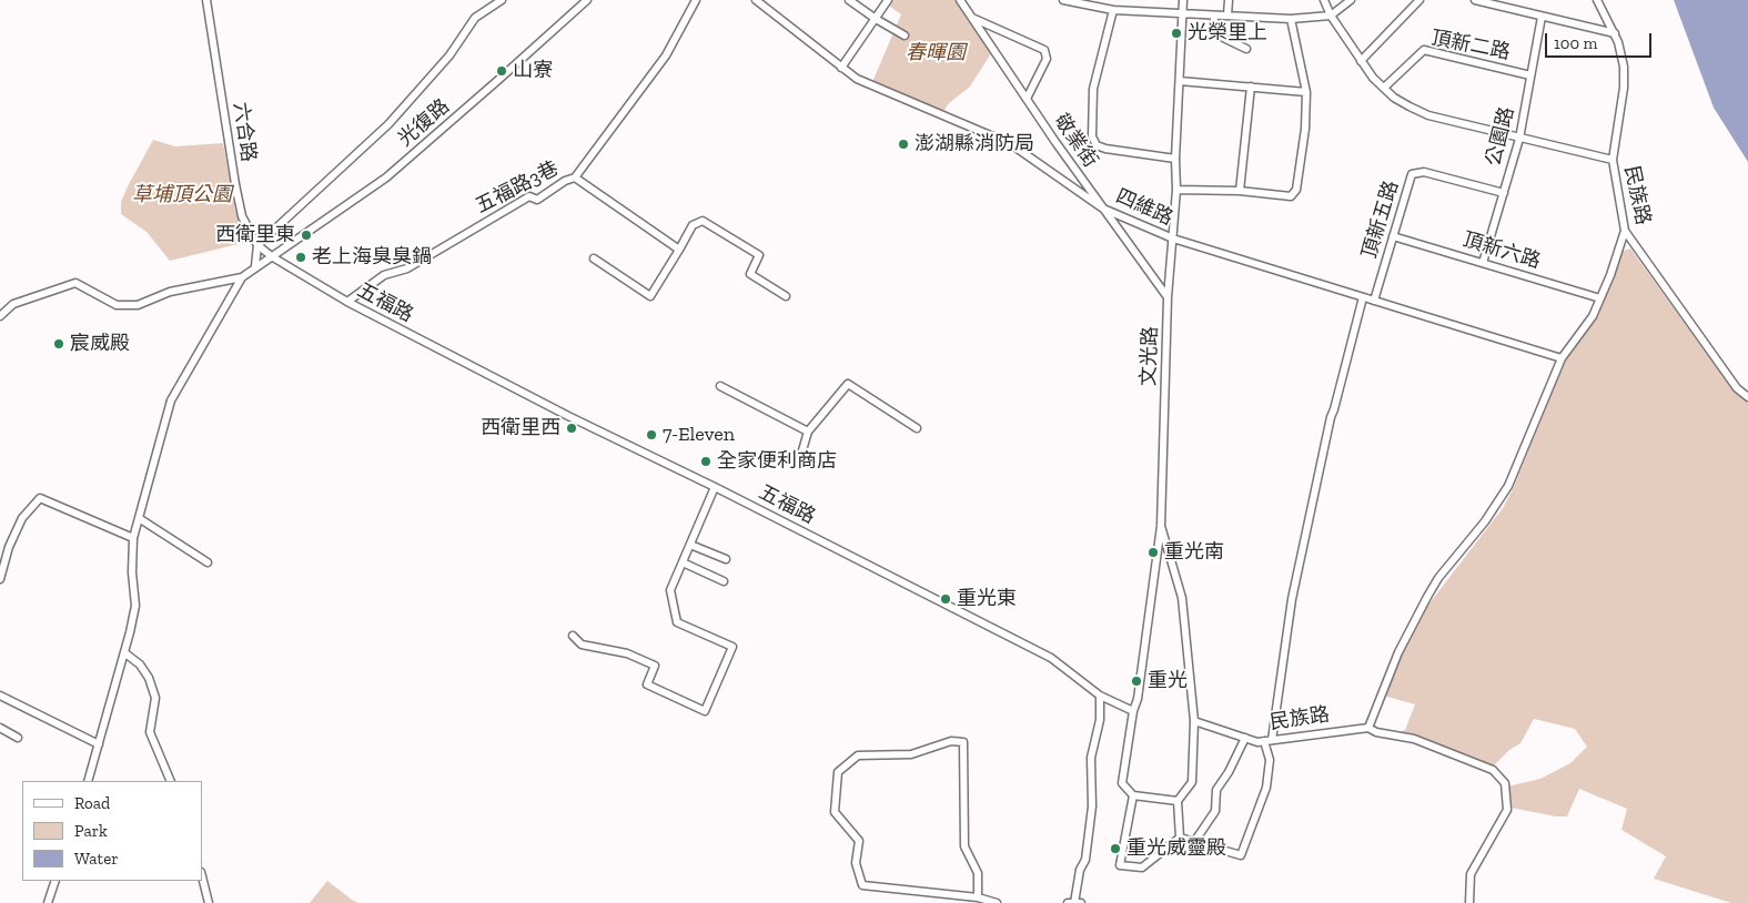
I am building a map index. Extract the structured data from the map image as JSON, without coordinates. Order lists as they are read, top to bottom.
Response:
{
  "streets": {
    "street": [
      "頂新二路",
      "光復路",
      "六合路",
      "公園路",
      "敬業街",
      "五福路3巷",
      "民族路",
      "四維路",
      "頂新五路",
      "頂新六路",
      "五福路",
      "文光路"
    ]
  },
  "crossings": [
    ["頂新二路", "公園路"],
    ["光復路", "六合路"],
    ["光復路", "五福路"],
    ["六合路", "五福路"],
    ["公園路", "頂新五路"],
    ["公園路", "頂新六路"],
    ["敬業街", "四維路"],
    ["敬業街", "文光路"],
    ["五福路3巷", "五福路"],
    ["四維路", "頂新五路"],
    ["四維路", "文光路"],
    ["頂新五路", "頂新六路"],
    ["五福路", "文光路"]
  ],
  "parks": ["春暉園", "草埔頂公園"],
  "places": [
    "光榮里上",
    "山寮",
    "澎湖縣消防局",
    "西衛里東",
    "老上海臭臭鍋",
    "宸威殿",
    "西衛里西",
    "7-Eleven",
    "全家便利商店",
    "重光南",
    "重光東",
    "重光",
    "重光威靈殿"
  ],
  "legend": ["Road", "Park", "Water"],
  "scale_bar": "100 m"
}
